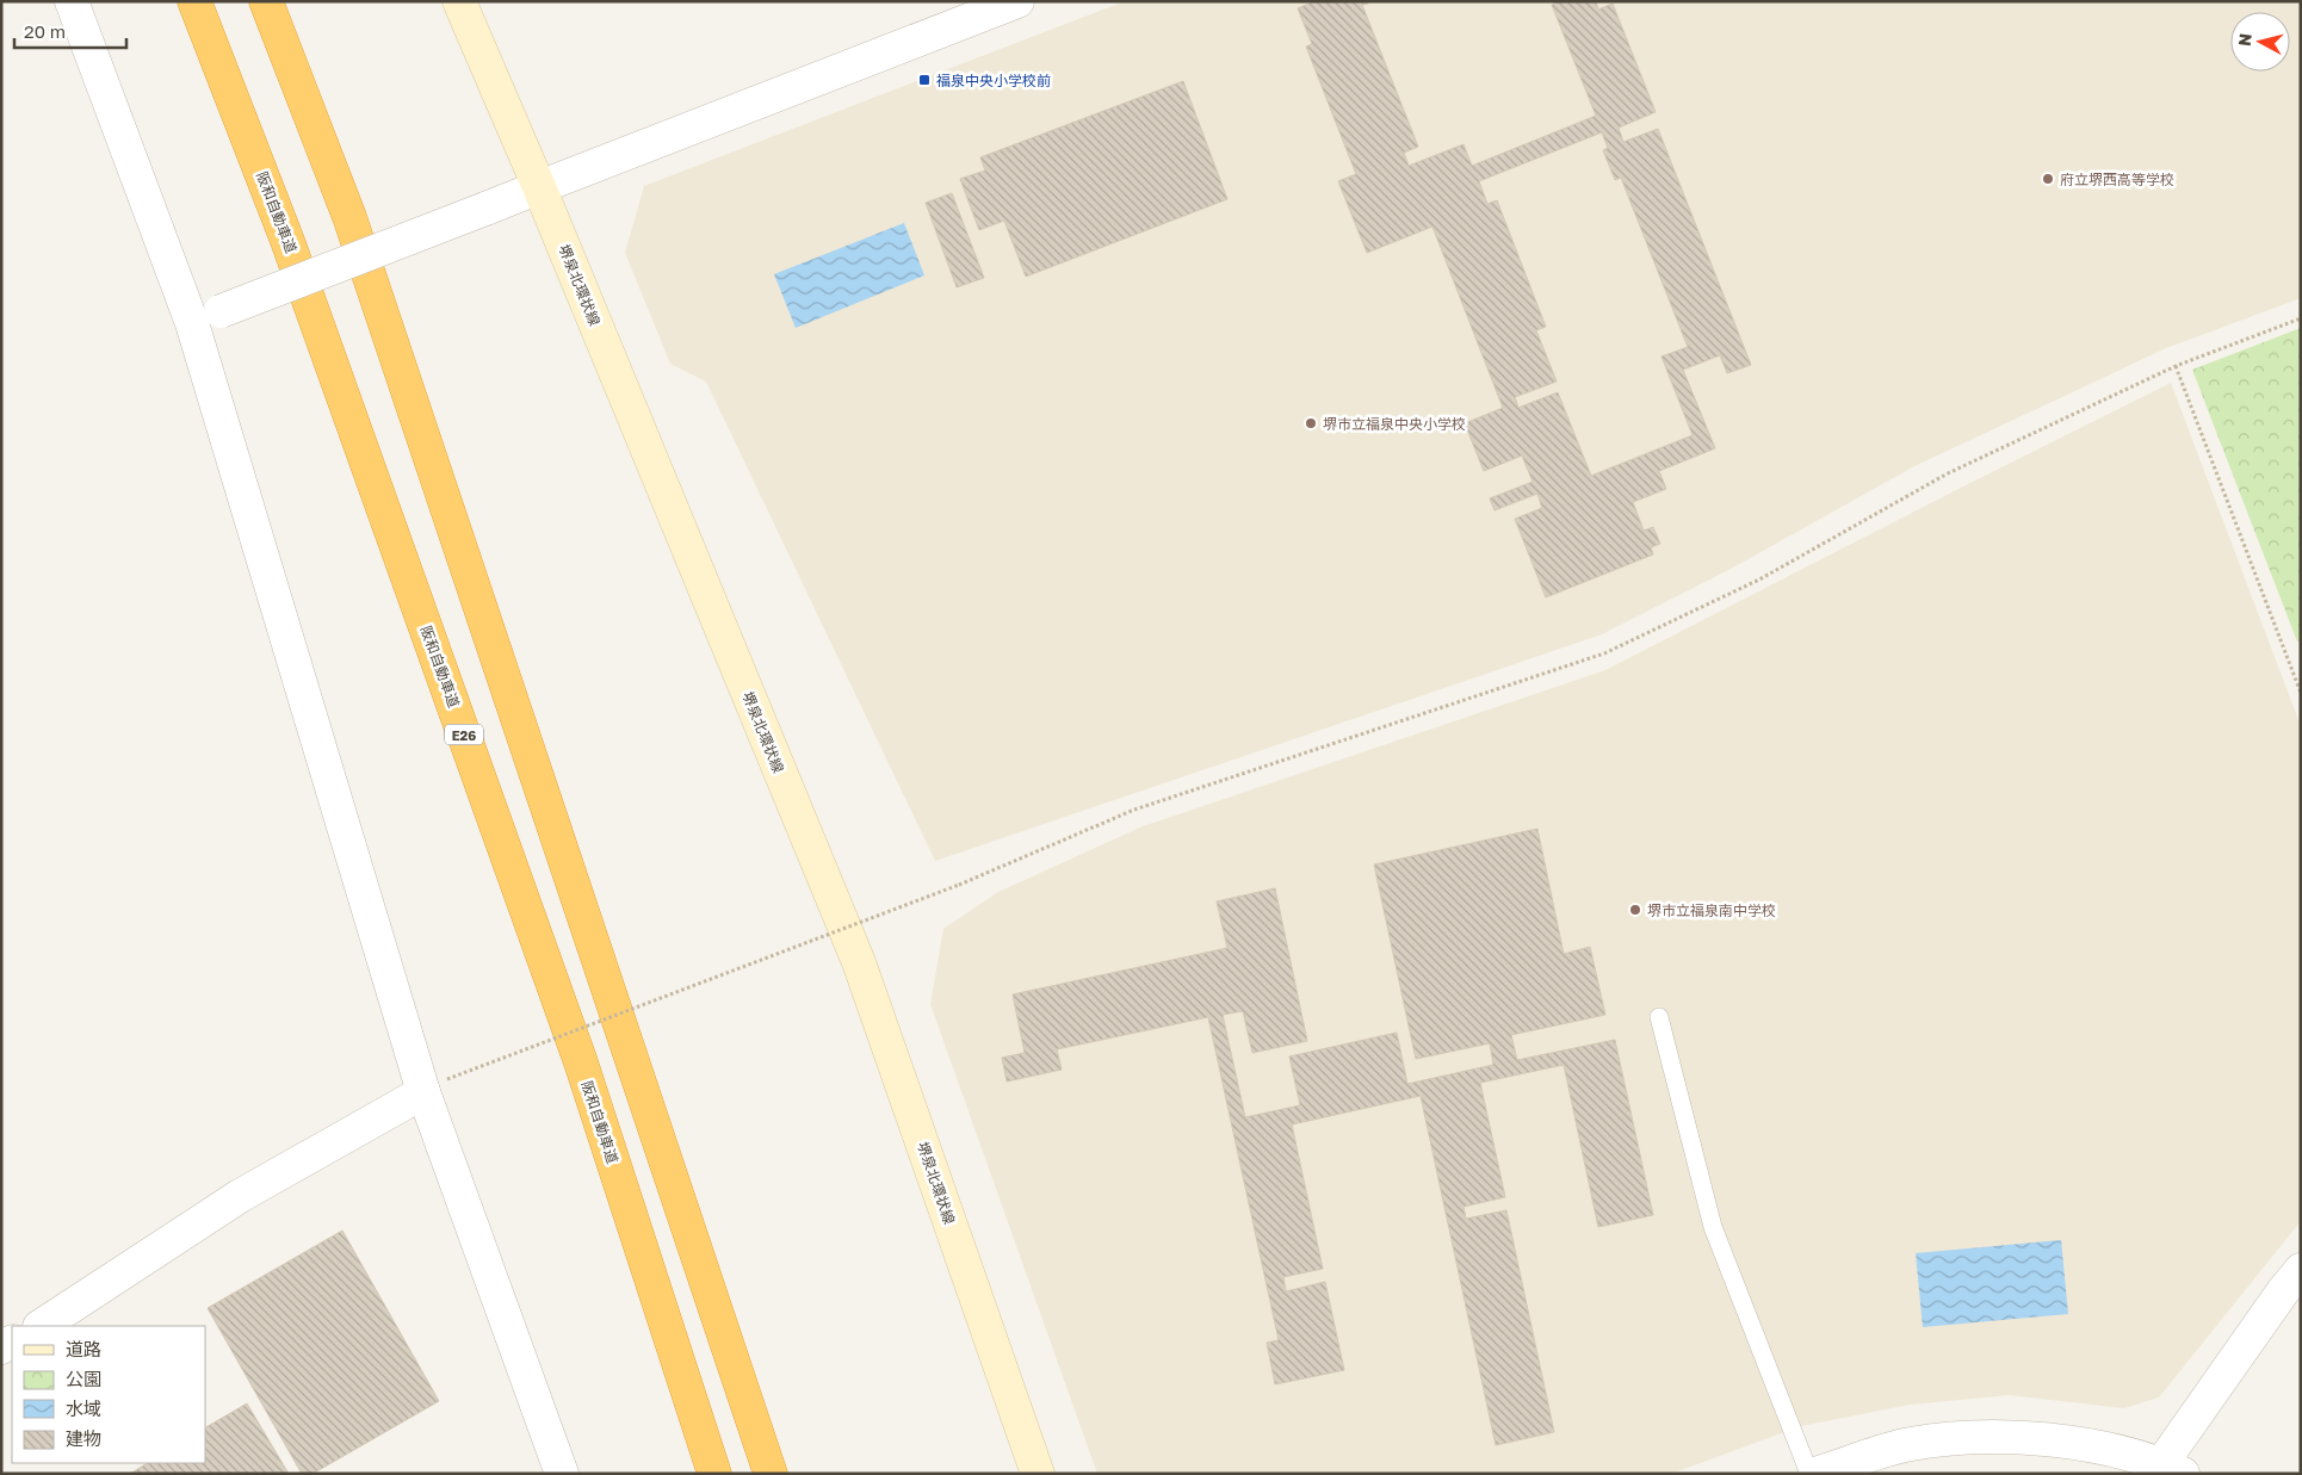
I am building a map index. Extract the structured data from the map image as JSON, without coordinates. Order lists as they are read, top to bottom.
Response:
{
  "streets": {
    "highway": ["阪和自動車道", "E26"],
    "main road": ["堺泉北環状線"]
  },
  "places": {
    "transit": ["福泉中央小学校前"],
    "other": ["府立堺西高等学校", "堺市立福泉中央小学校", "堺市立福泉南中学校"]
  },
  "legend": [
    "道路",
    "公園",
    "水域",
    "建物"
  ],
  "scale_bar": "20 m",
  "north": "left"
}
